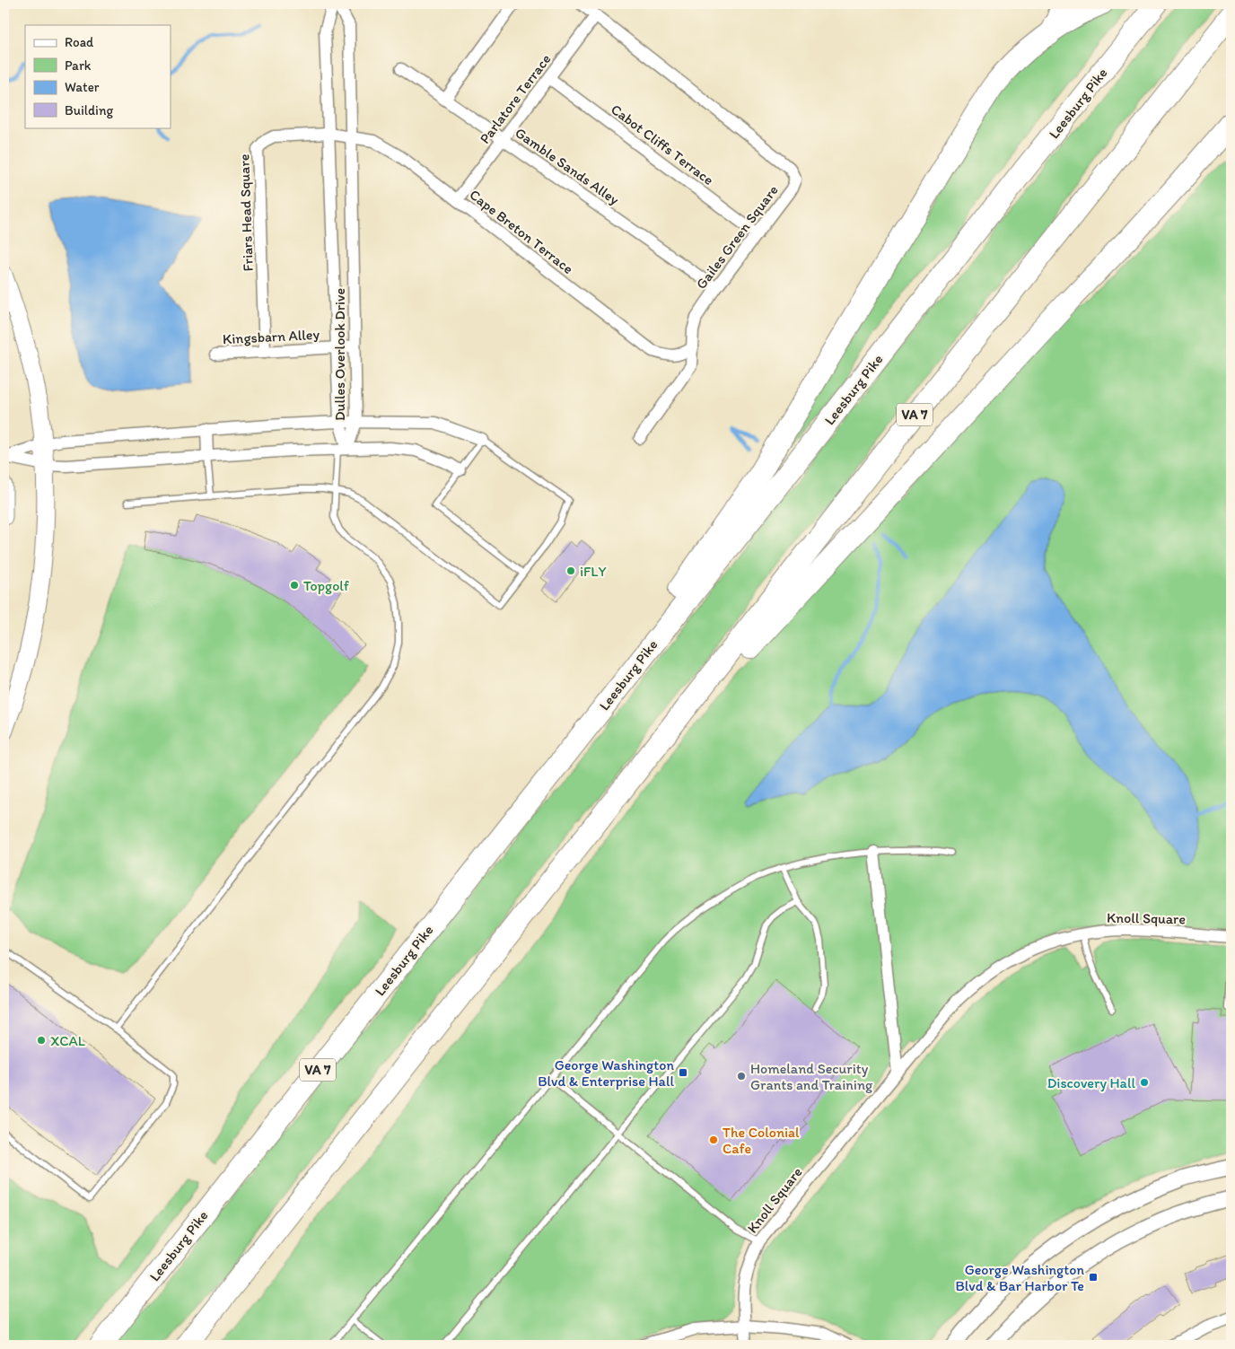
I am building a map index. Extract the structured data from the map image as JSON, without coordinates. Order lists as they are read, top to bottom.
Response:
{
  "streets": {
    "highway": ["Leesburg Pike", "VA 7"],
    "street": [
      "Parlatore Terrace",
      "Cabot Cliffs Terrace",
      "Gamble Sands Alley",
      "Friars Head Square",
      "Cape Breton Terrace",
      "Gailes Green Square",
      "Kingsbarn Alley",
      "Dulles Overlook Drive",
      "Knoll Square"
    ]
  },
  "crossings": [
    ["Parlatore Terrace", "Cabot Cliffs Terrace"],
    ["Parlatore Terrace", "Gamble Sands Alley"],
    ["Parlatore Terrace", "Cape Breton Terrace"],
    ["Parlatore Terrace", "Gailes Green Square"],
    ["Cabot Cliffs Terrace", "Gailes Green Square"],
    ["Gamble Sands Alley", "Gailes Green Square"],
    ["Friars Head Square", "Cape Breton Terrace"],
    ["Friars Head Square", "Kingsbarn Alley"],
    ["Friars Head Square", "Dulles Overlook Drive"],
    ["Cape Breton Terrace", "Gailes Green Square"],
    ["Cape Breton Terrace", "Dulles Overlook Drive"],
    ["Kingsbarn Alley", "Dulles Overlook Drive"]
  ],
  "places": {
    "other": [
      "iFLY",
      "Topgolf",
      "XCAL",
      "Homeland Security Grants and Training",
      "Discovery Hall",
      "The Colonial Cafe"
    ],
    "transit": ["George Washington Blvd & Enterprise Hall", "George Washington Blvd & Bar Harbor Te"]
  },
  "legend": [
    "Road",
    "Park",
    "Water",
    "Building"
  ]
}
